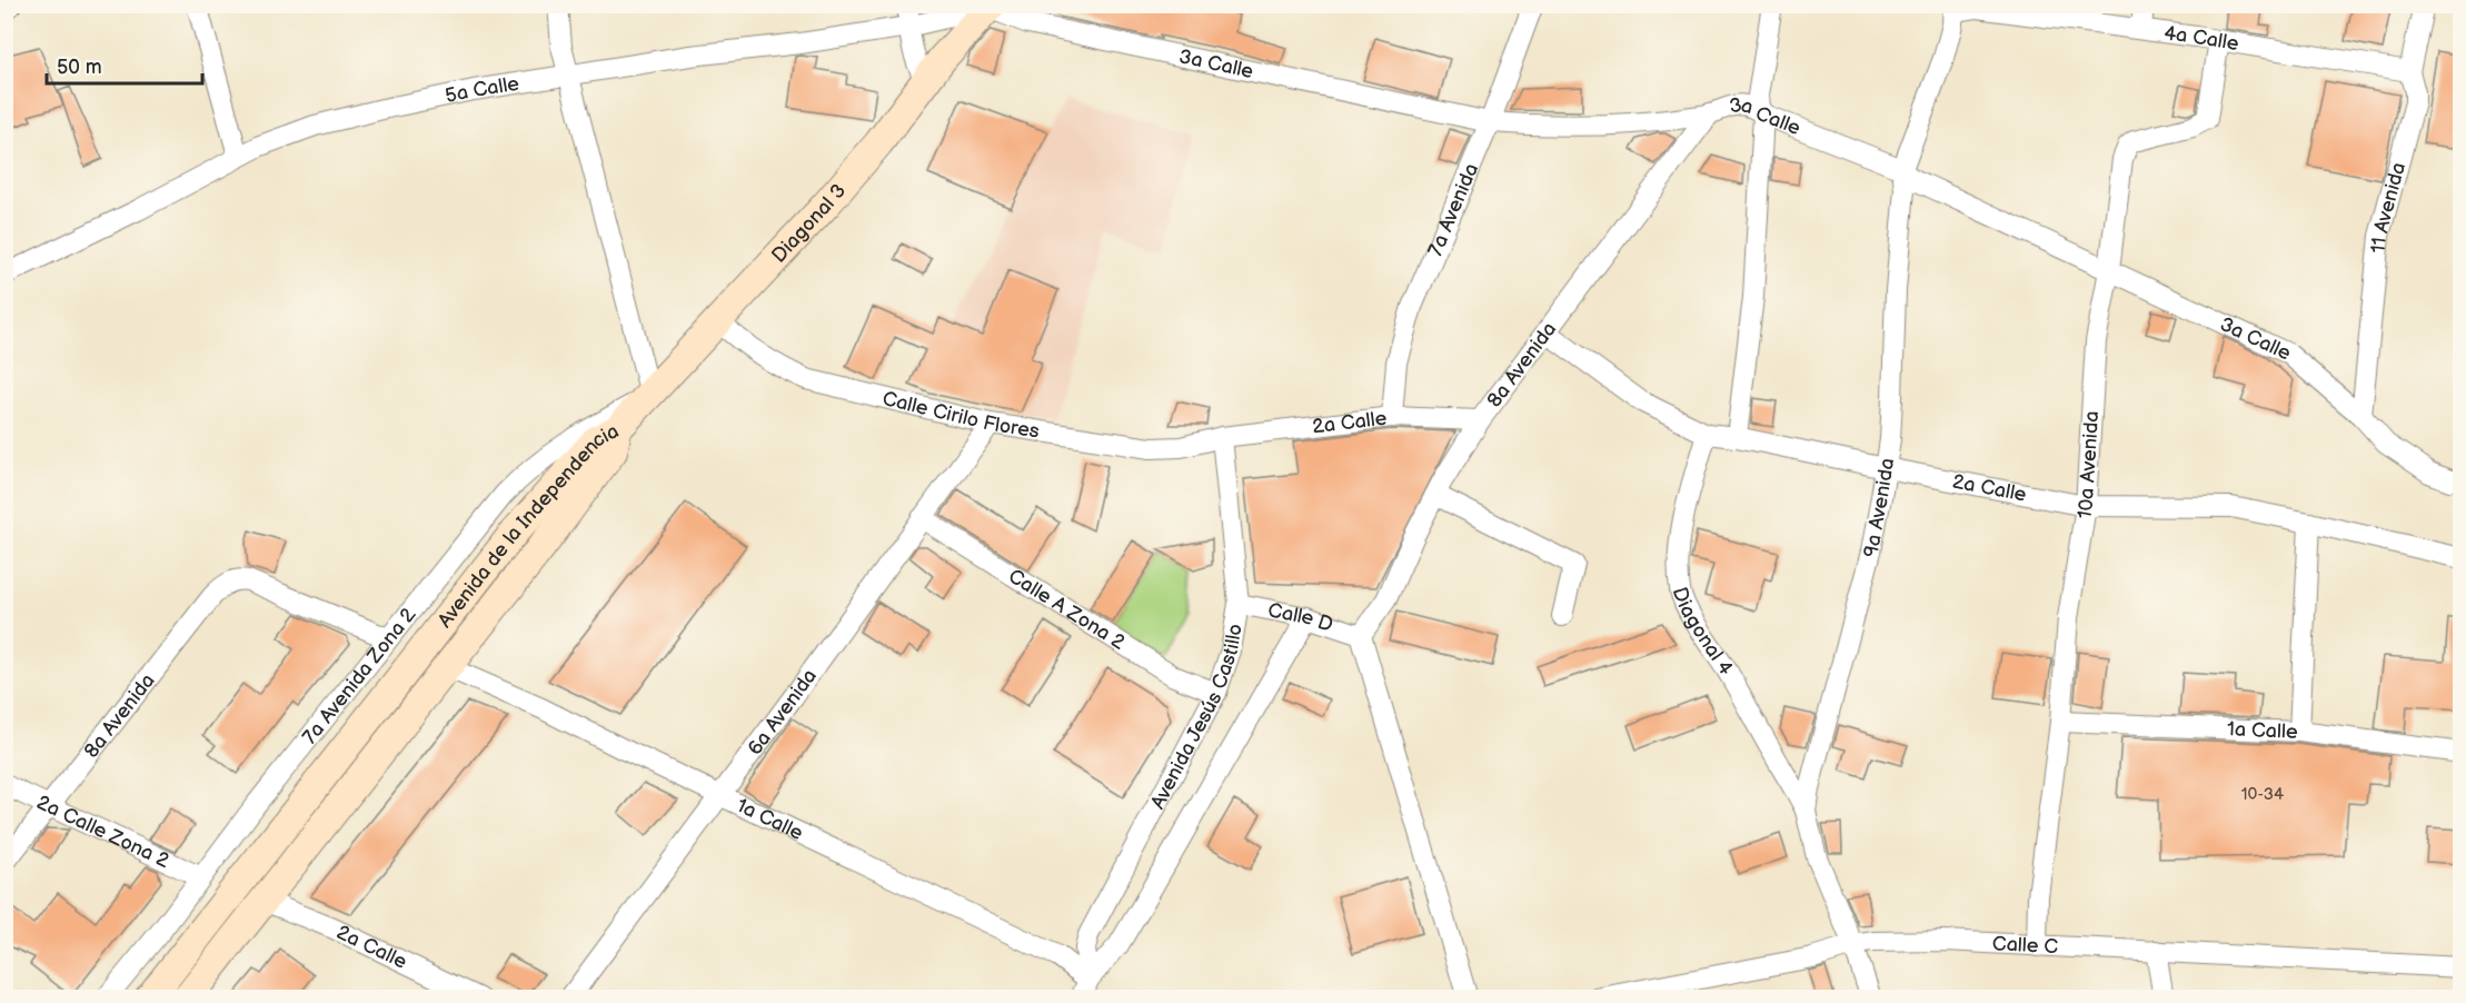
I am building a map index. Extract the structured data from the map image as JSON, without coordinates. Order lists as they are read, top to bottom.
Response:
{
  "streets": {
    "main road": ["Diagonal 3", "Avenida de la Independencia"],
    "street": [
      "4a Calle",
      "3a Calle",
      "5a Calle",
      "7a Avenida",
      "11 Avenida",
      "8a Avenida",
      "Calle Cirilo Flores",
      "2a Calle",
      "10a Avenida",
      "9a Avenida",
      "Calle A Zona 2",
      "Calle D",
      "Diagonal 4",
      "7a Avenida Zona 2",
      "6a Avenida",
      "Avenida Jesús Castillo",
      "1a Calle",
      "2a Calle Zona 2",
      "Calle C"
    ]
  },
  "crossings": [
    ["4a Calle", "11 Avenida"],
    ["4a Calle", "10a Avenida"],
    ["4a Calle", "9a Avenida"],
    ["3a Calle", "5a Calle"],
    ["3a Calle", "7a Avenida"],
    ["3a Calle", "11 Avenida"],
    ["3a Calle", "Diagonal 3"],
    ["3a Calle", "8a Avenida"],
    ["3a Calle", "10a Avenida"],
    ["3a Calle", "9a Avenida"],
    ["5a Calle", "Diagonal 3"],
    ["7a Avenida", "2a Calle"],
    ["Diagonal 3", "Calle Cirilo Flores"],
    ["Diagonal 3", "Avenida de la Independencia"],
    ["Diagonal 3", "7a Avenida Zona 2"],
    ["8a Avenida", "2a Calle"],
    ["8a Avenida", "Calle D"],
    ["8a Avenida", "7a Avenida Zona 2"],
    ["8a Avenida", "2a Calle Zona 2"],
    ["Calle Cirilo Flores", "2a Calle"],
    ["Calle Cirilo Flores", "6a Avenida"],
    ["Calle Cirilo Flores", "Avenida Jesús Castillo"],
    ["2a Calle", "10a Avenida"],
    ["2a Calle", "9a Avenida"],
    ["2a Calle", "Avenida de la Independencia"],
    ["2a Calle", "Diagonal 4"],
    ["2a Calle", "Avenida Jesús Castillo"],
    ["10a Avenida", "1a Calle"],
    ["10a Avenida", "Calle C"],
    ["9a Avenida", "Diagonal 4"],
    ["9a Avenida", "Calle C"],
    ["Avenida de la Independencia", "1a Calle"],
    ["Calle A Zona 2", "6a Avenida"],
    ["Calle A Zona 2", "Avenida Jesús Castillo"],
    ["Calle D", "Avenida Jesús Castillo"],
    ["7a Avenida Zona 2", "2a Calle Zona 2"],
    ["6a Avenida", "1a Calle"],
    ["Avenida Jesús Castillo", "1a Calle"]
  ],
  "house_numbers": ["10-34"],
  "scale_bar": "50 m"
}
